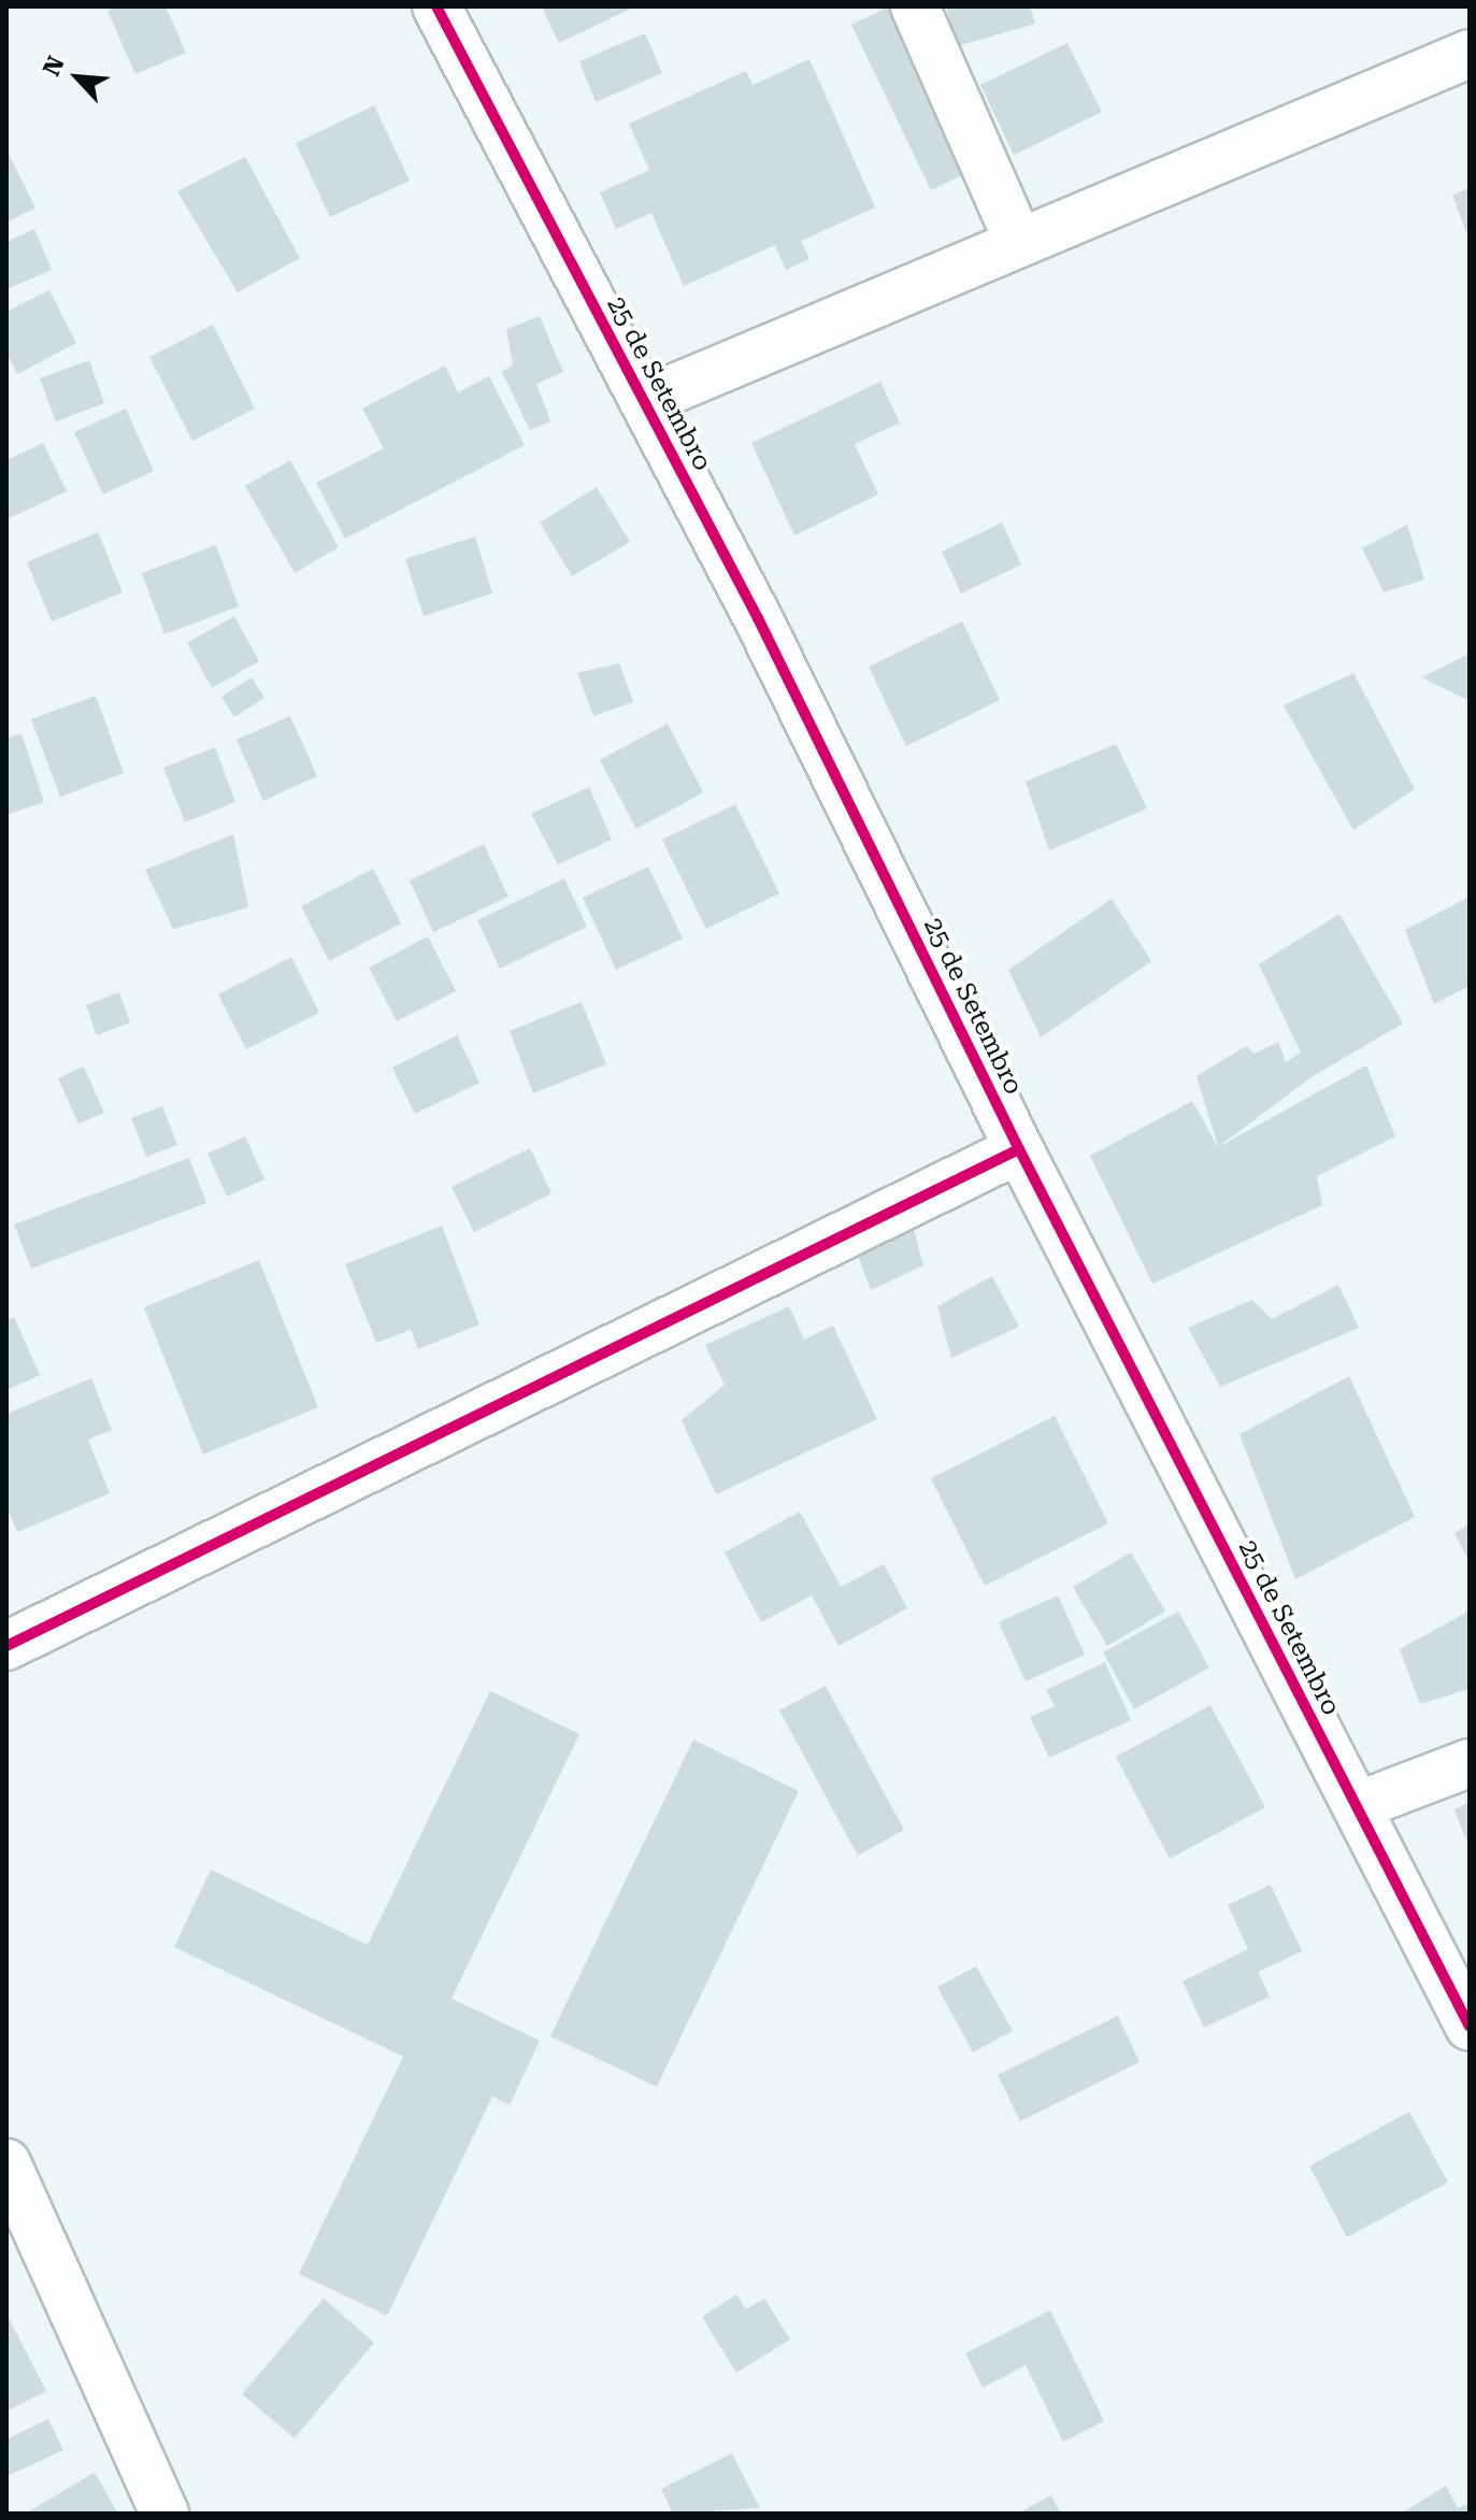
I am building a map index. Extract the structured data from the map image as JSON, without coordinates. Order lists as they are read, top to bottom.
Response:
{
  "streets": {
    "street": ["25 de Setembro"]
  },
  "north": "top left"
}
